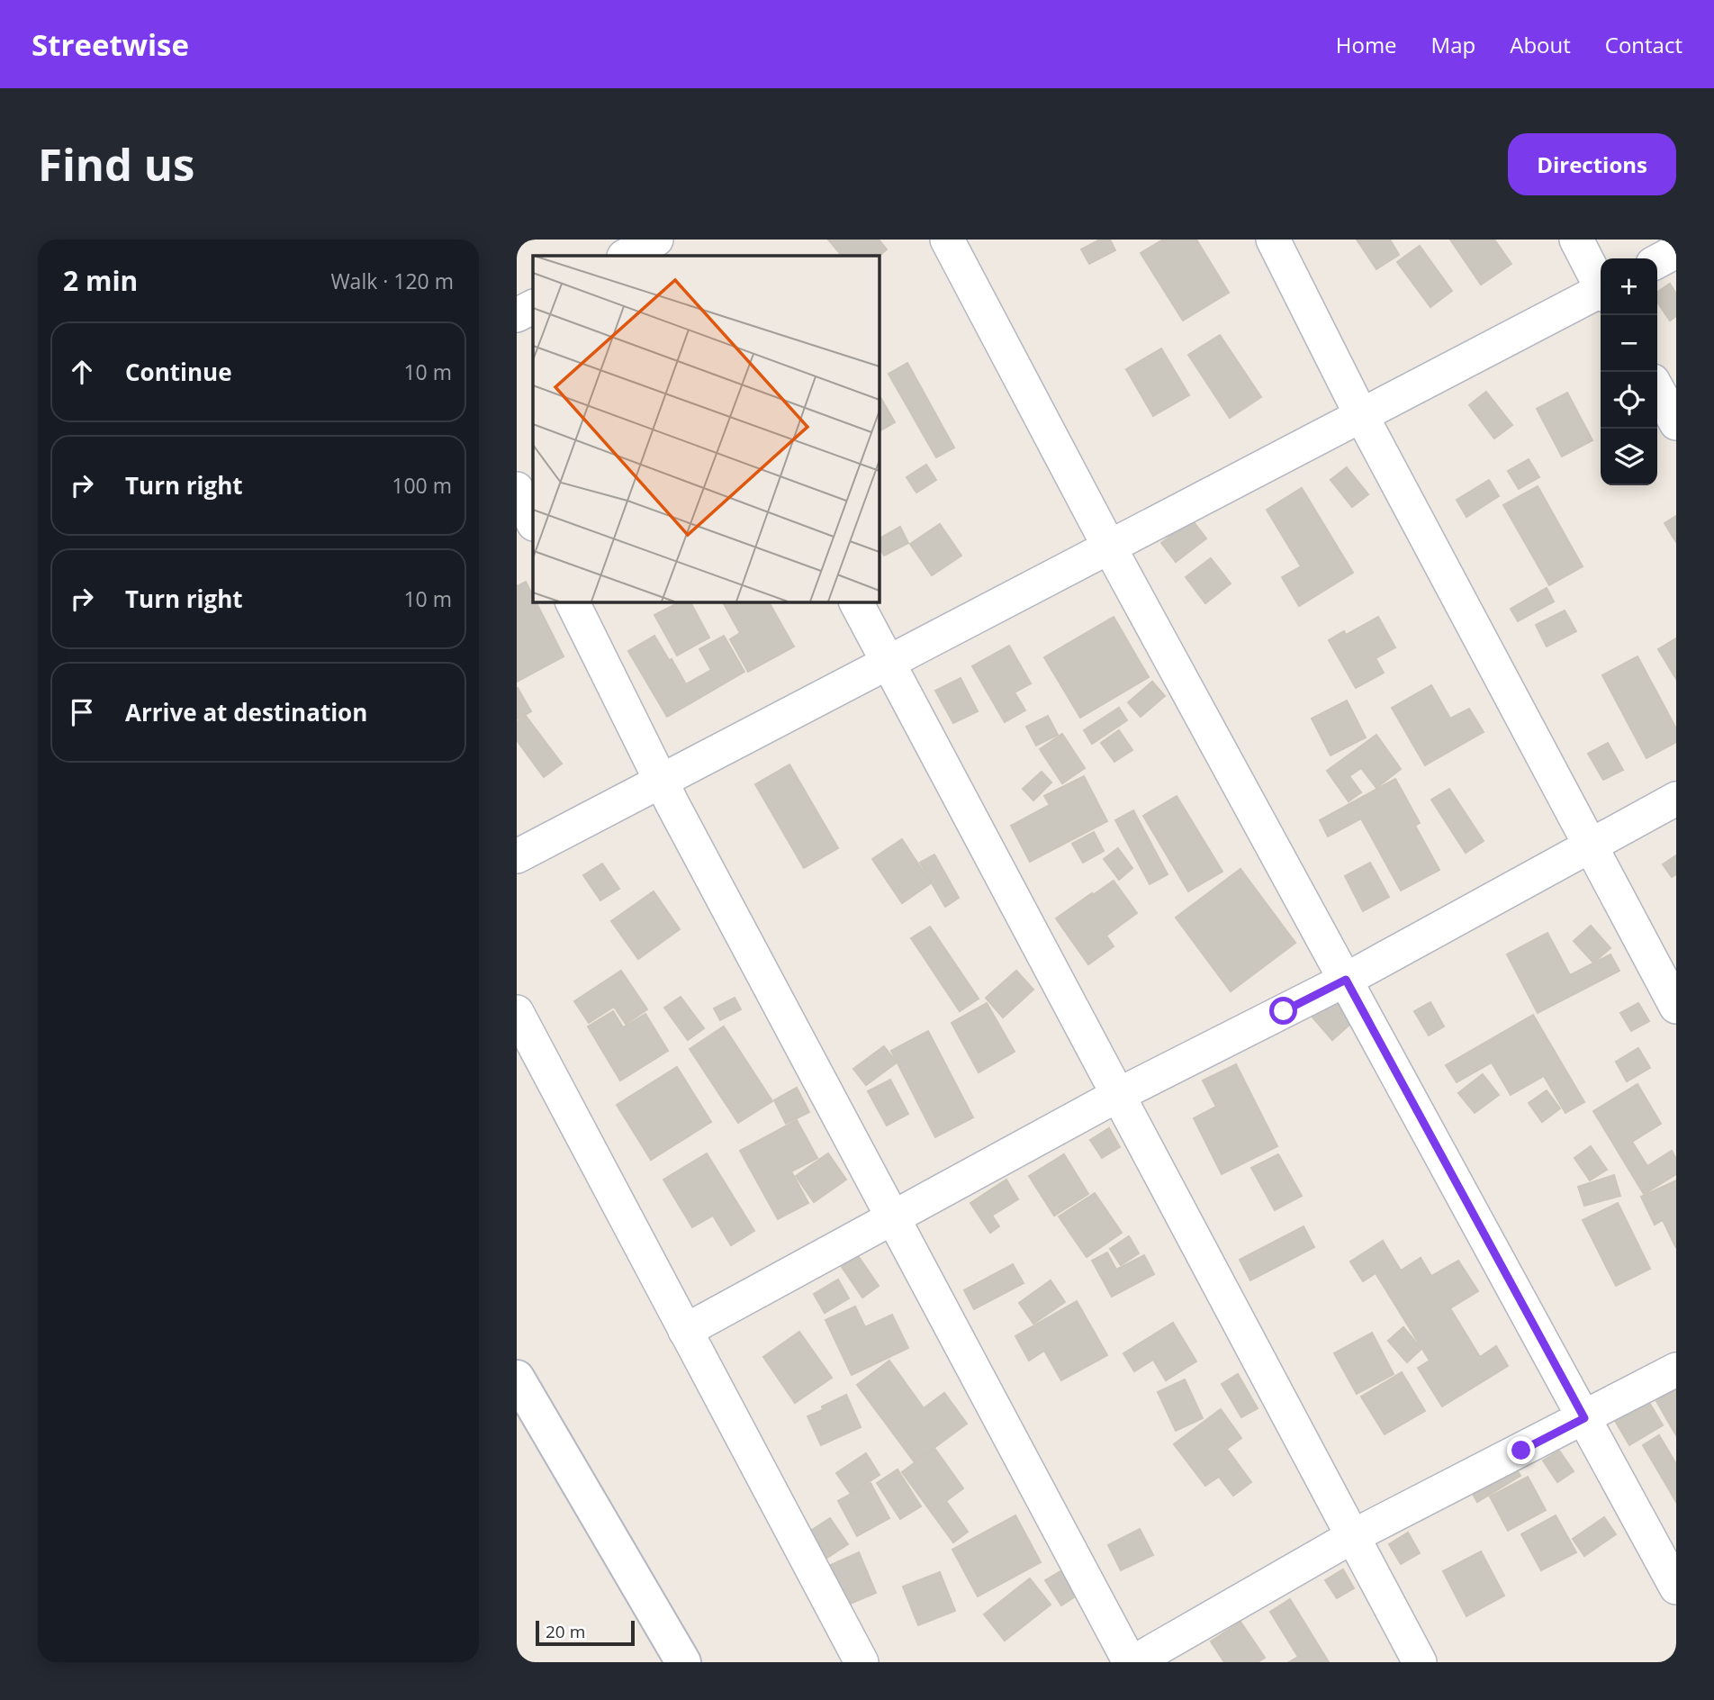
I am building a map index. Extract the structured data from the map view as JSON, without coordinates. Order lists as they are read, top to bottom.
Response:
{
  "scale_bar": "20 m",
  "page": {
    "header": "Streetwise",
    "nav": [
      "Home",
      "Map",
      "About",
      "Contact"
    ],
    "buttons": "Directions",
    "title": "Find us",
    "heading": ["2 min", "Walk · 120 m"],
    "map_buttons": ["+", "−"],
    "list": [
      ["Continue", "10 m"],
      ["Turn right", "100 m"],
      ["Turn right", "10 m"],
      "Arrive at destination"
    ],
    "scale": "20 m"
  }
}
